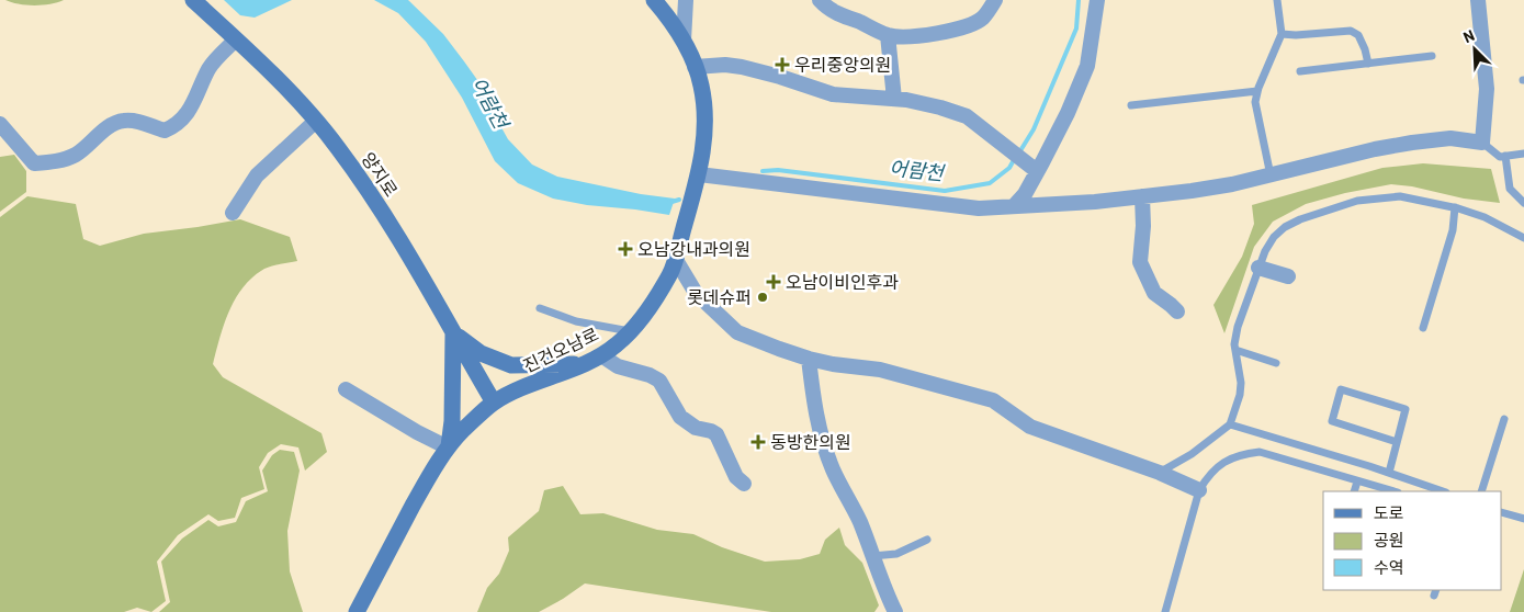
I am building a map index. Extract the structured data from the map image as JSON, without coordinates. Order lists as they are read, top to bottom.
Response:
{
  "streets": {
    "main road": ["양지로", "진건오남로"]
  },
  "crossings": [
    ["양지로", "진건오남로"]
  ],
  "water": ["어람천"],
  "places": {
    "health": [
      "우리중앙의원",
      "오남강내과의원",
      "오남이비인후과",
      "동방한의원"
    ],
    "other": ["롯데슈퍼"]
  },
  "legend": ["도로", "공원", "수역"],
  "north": "top left"
}
